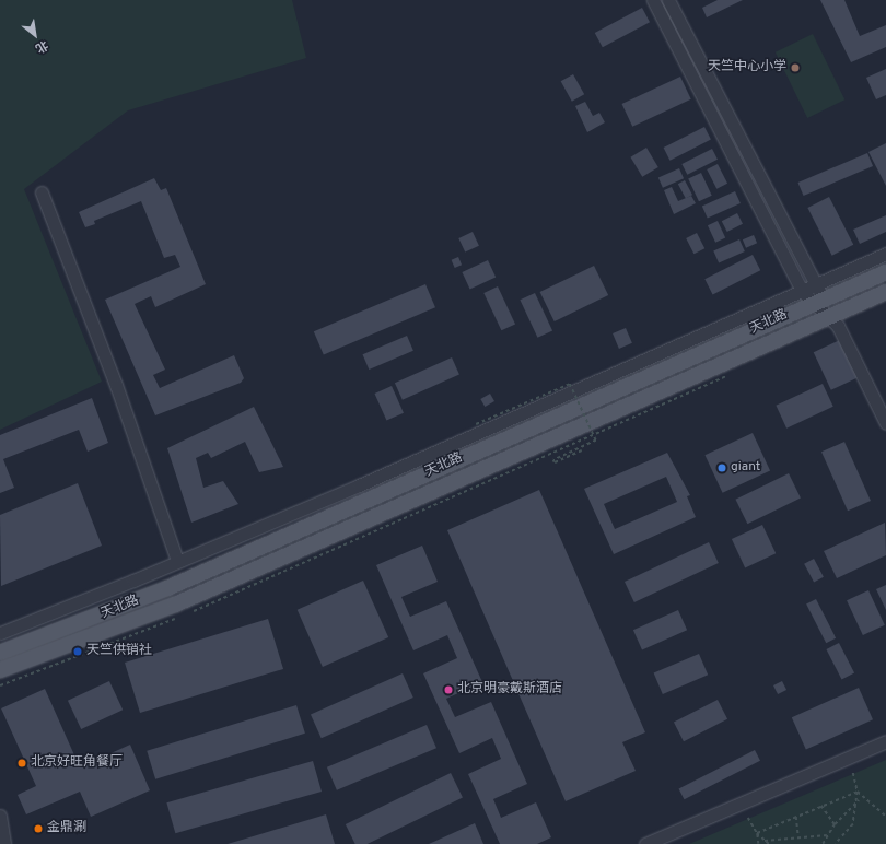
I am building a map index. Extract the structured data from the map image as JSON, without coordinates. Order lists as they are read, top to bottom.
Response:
{
  "streets": {
    "main road": ["天北路"]
  },
  "places": [
    "天竺中心小学",
    "giant",
    "天竺供销社",
    "北京明豪戴斯酒店",
    "北京好旺角餐厅",
    "金鼎涮"
  ],
  "north": "bottom right"
}
